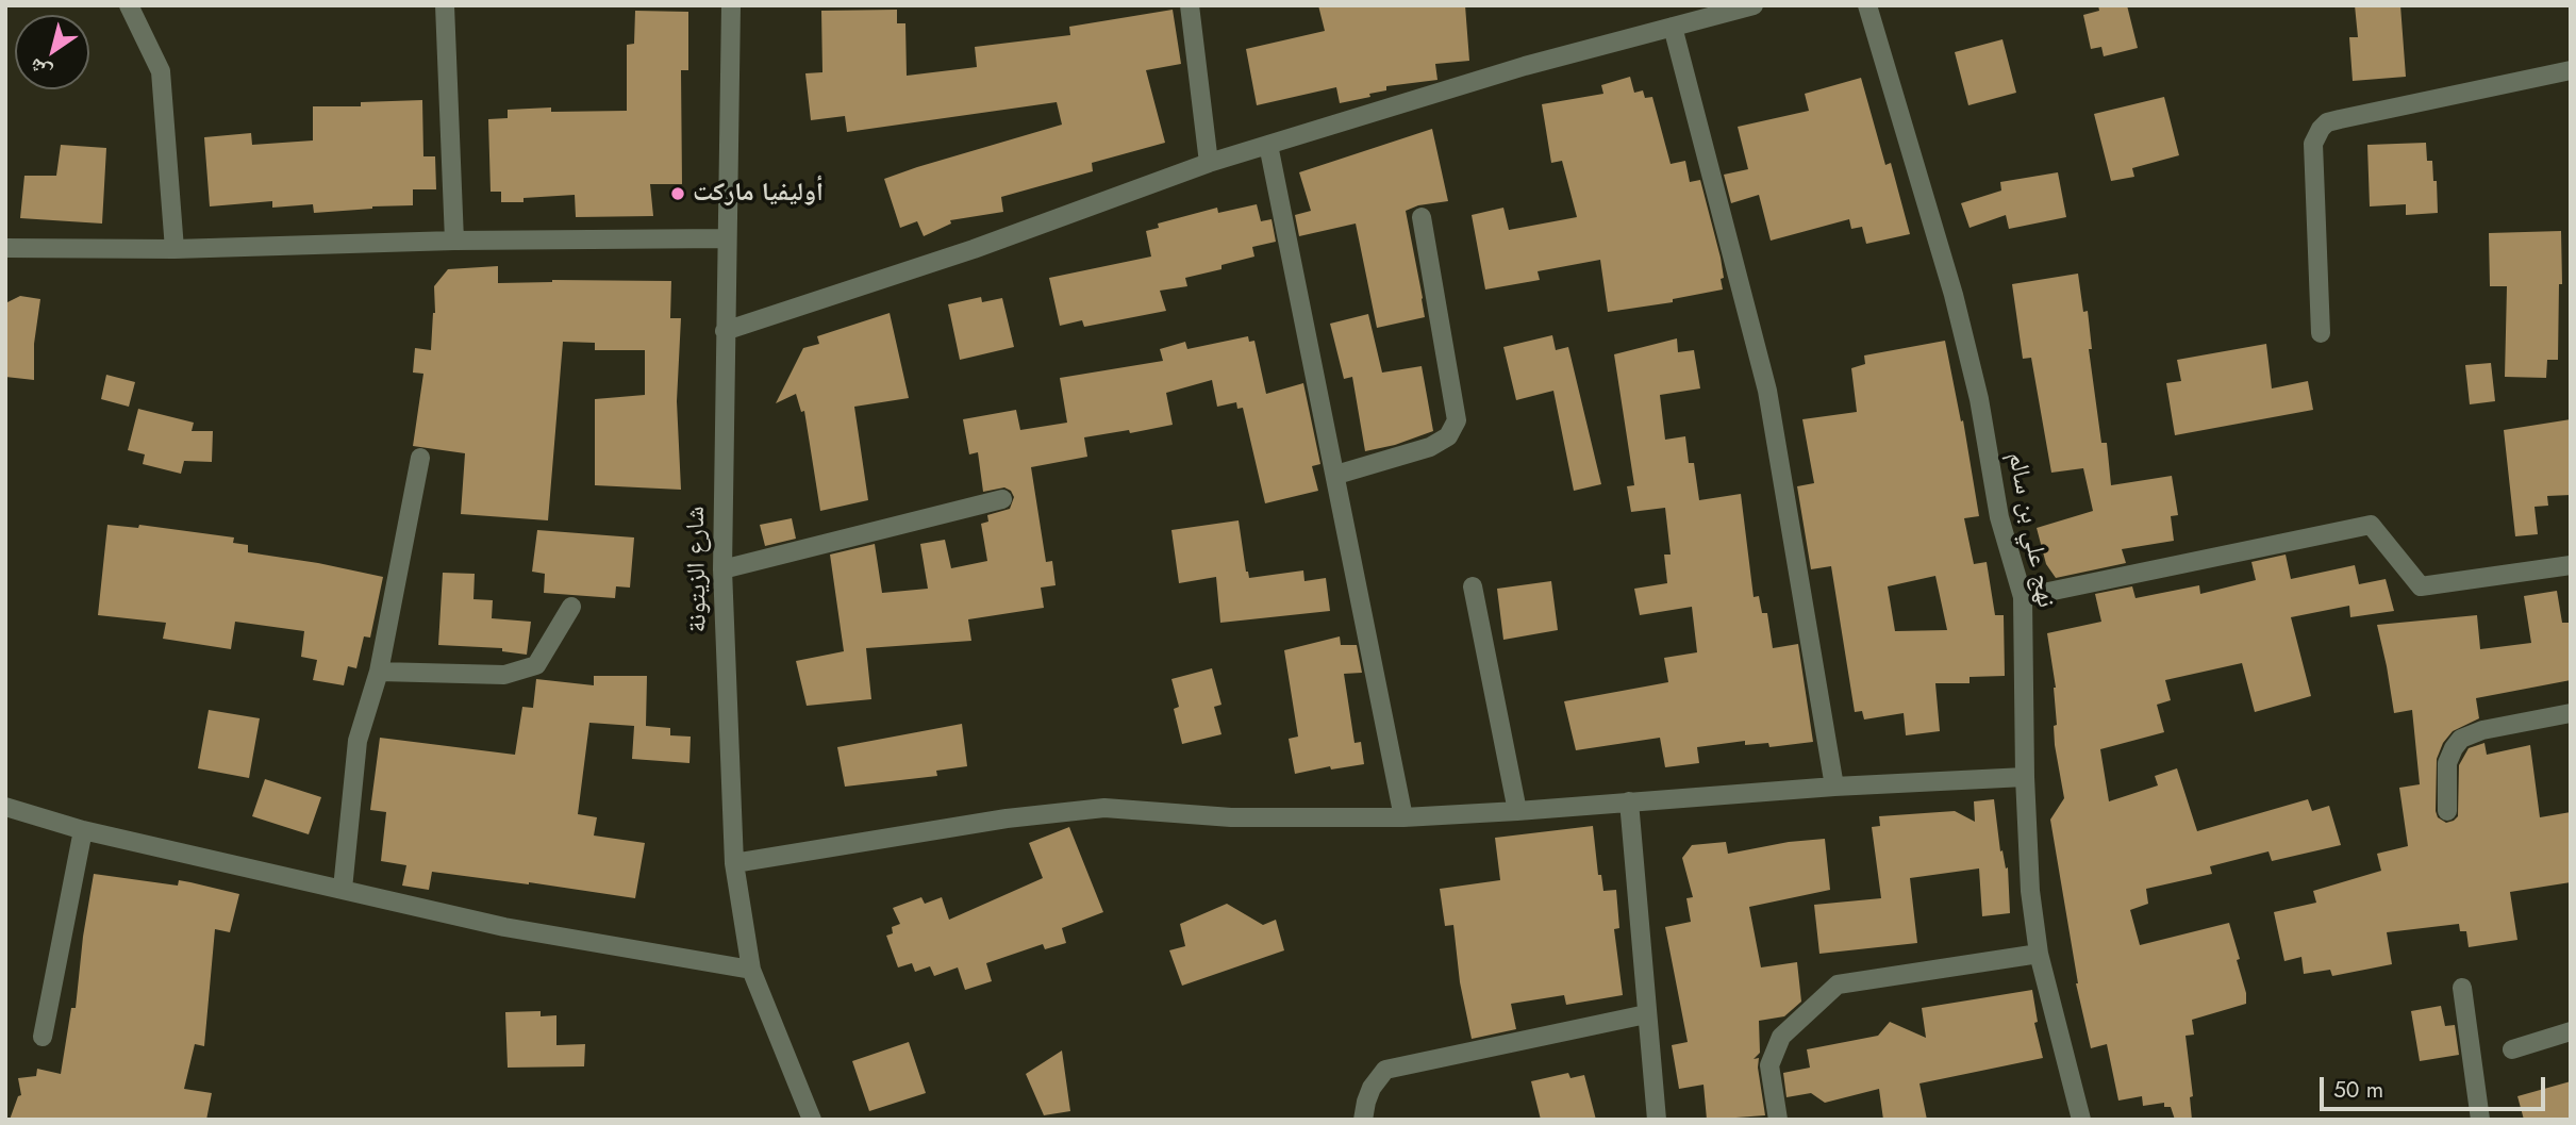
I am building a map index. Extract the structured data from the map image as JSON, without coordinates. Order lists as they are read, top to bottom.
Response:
{
  "streets": {
    "street": ["نهج علي بن سالم", "شارع الزيتونة"]
  },
  "places": ["أوليفيا ماركت"],
  "scale_bar": "50 m",
  "north": "bottom left"
}
